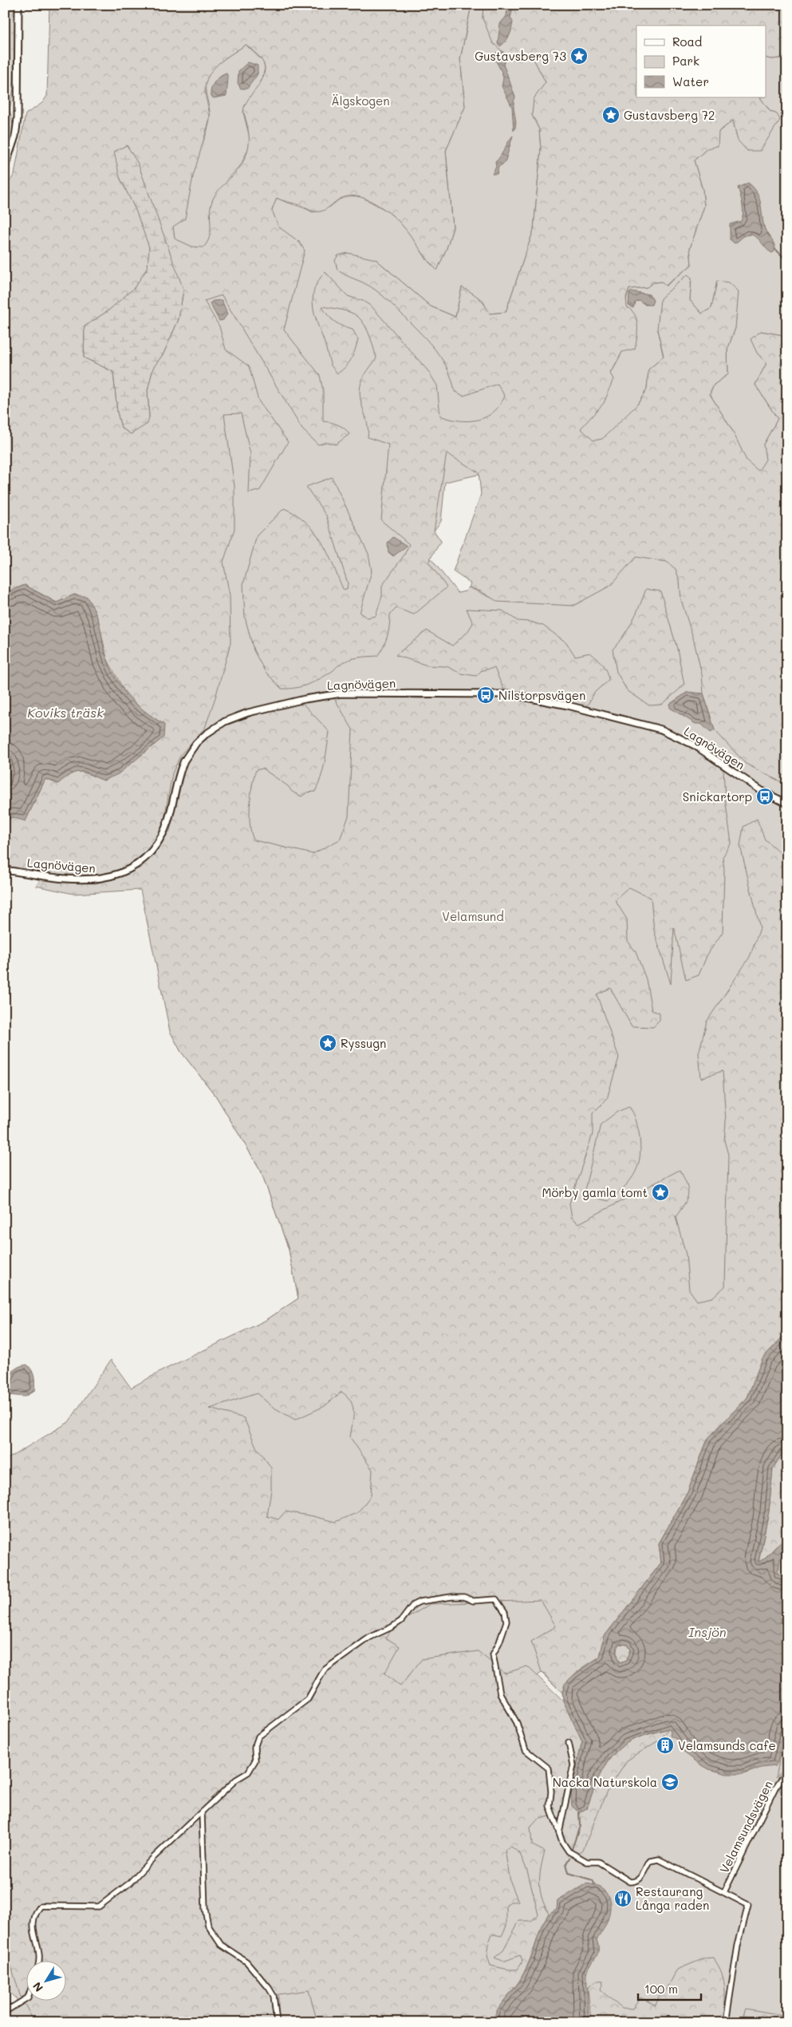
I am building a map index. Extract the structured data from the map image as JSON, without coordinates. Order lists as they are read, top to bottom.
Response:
{
  "streets": {
    "street": ["Lagnövägen", "Velamsundsvägen"]
  },
  "water": ["Koviks träsk", "Insjön"],
  "parks": ["Älgskogen", "Velamsund"],
  "places": {
    "place": [
      "Gustavsberg 73",
      "Gustavsberg 72",
      "Ryssugn",
      "Mörby gamla tomt"
    ],
    "bus stop": ["Nilstorpsvägen", "Snickartorp"],
    "building": ["Velamsunds cafe"],
    "school or university": ["Nacka Naturskola"],
    "restaurant": ["Restaurang Långa raden"]
  },
  "legend": ["Road", "Park", "Water"],
  "scale_bar": "100 m",
  "north": "bottom left"
}
